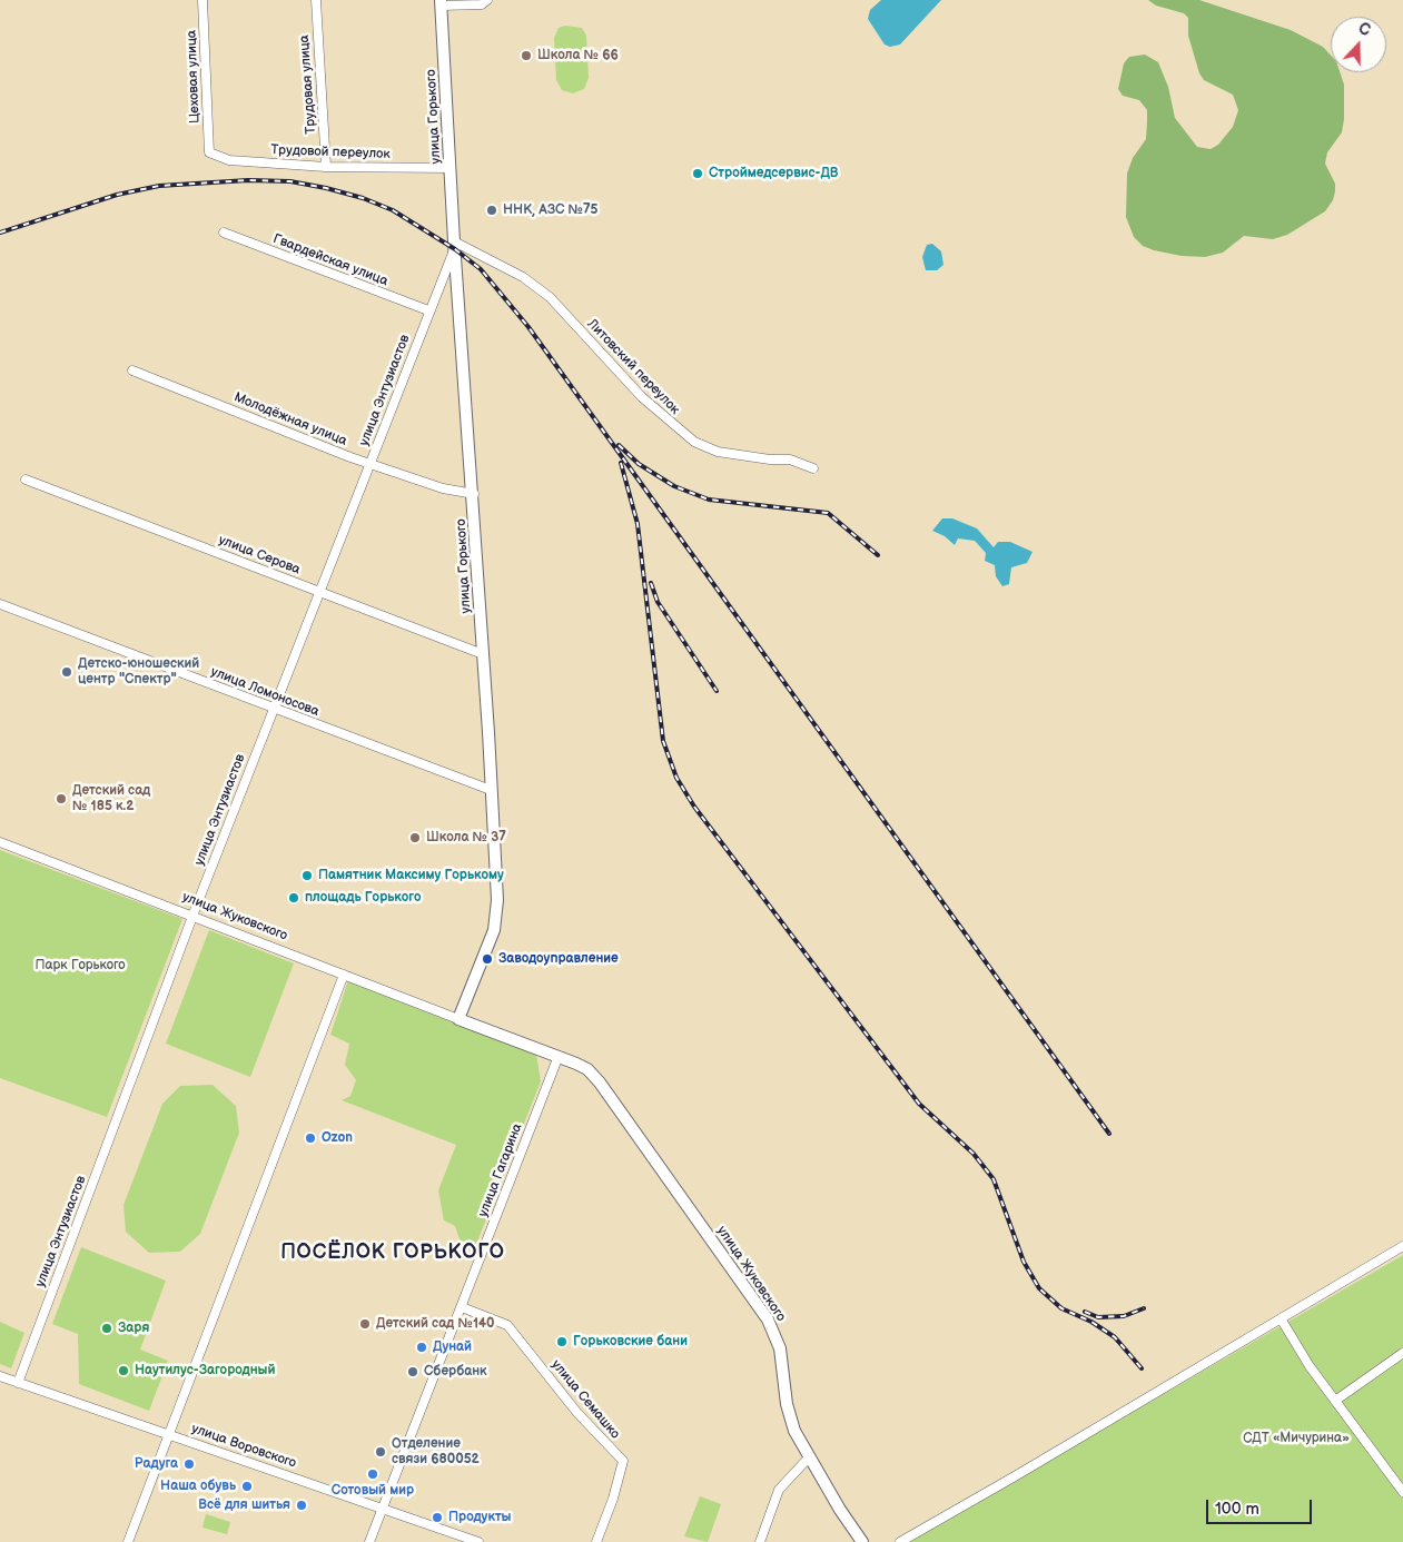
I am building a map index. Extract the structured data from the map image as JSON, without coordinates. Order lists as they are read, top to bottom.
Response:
{
  "streets": {
    "main road": ["улица Горького", "улица Жуковского"],
    "street": [
      "Цеховая улица",
      "Трудовая улица",
      "Трудовой переулок",
      "Гвардейская улица",
      "Литовский переулок",
      "улица Энтузиастов",
      "Молодёжная улица",
      "улица Серова",
      "улица Ломоносова",
      "улица Гагарина",
      "улица Семашко",
      "улица Воровского"
    ]
  },
  "crossings": [
    ["Цеховая улица", "Трудовой переулок"],
    ["Трудовая улица", "Трудовой переулок"],
    ["улица Горького", "Трудовой переулок"],
    ["улица Горького", "Литовский переулок"],
    ["улица Горького", "улица Энтузиастов"],
    ["улица Горького", "Молодёжная улица"],
    ["улица Горького", "улица Серова"],
    ["улица Горького", "улица Ломоносова"],
    ["улица Горького", "улица Жуковского"],
    ["Гвардейская улица", "улица Энтузиастов"],
    ["Литовский переулок", "улица Энтузиастов"],
    ["улица Энтузиастов", "Молодёжная улица"],
    ["улица Энтузиастов", "улица Серова"],
    ["улица Энтузиастов", "улица Ломоносова"],
    ["улица Энтузиастов", "улица Жуковского"],
    ["улица Энтузиастов", "улица Воровского"],
    ["улица Жуковского", "улица Гагарина"],
    ["улица Гагарина", "улица Семашко"],
    ["улица Гагарина", "улица Воровского"]
  ],
  "districts": ["ПОСЁЛОК ГОРЬКОГО"],
  "parks": ["Парк Горького", "СДТ «Мичурина»"],
  "places": [
    "Школа № 66",
    "Строймедсервис-ДВ",
    "ННК, АЗС №75",
    "Детско-юношеский центр \"Спектр\"",
    "Детский сад № 185 к.2",
    "Школа № 37",
    "Памятник Максиму Горькому",
    "площадь Горького",
    "Заводоуправление",
    "Ozon",
    "Детский сад №140",
    "Заря",
    "Горьковские бани",
    "Дунай",
    "Наутилус-Загородный",
    "Сбербанк",
    "Отделение связи 680052",
    "Радуга",
    "Сотовый мир",
    "Наша обувь",
    "Всё для шитья",
    "Продукты"
  ],
  "scale_bar": "100 m",
  "north": "top"
}
